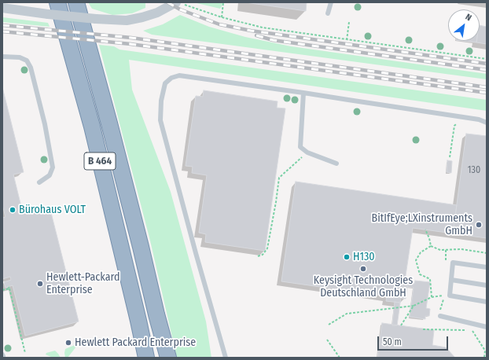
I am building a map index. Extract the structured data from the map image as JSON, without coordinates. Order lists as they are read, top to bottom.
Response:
{
  "streets": {
    "highway": ["B 464"]
  },
  "places": [
    "Bürohaus VOLT",
    "BitIfEye;LXinstruments GmbH",
    "H130",
    "Keysight Technologies Deutschland GmbH",
    "Hewlett-Packard Enterprise",
    "Hewlett Packard Enterprise"
  ],
  "house_numbers": ["130"],
  "scale_bar": "50 m",
  "north": "top right"
}
